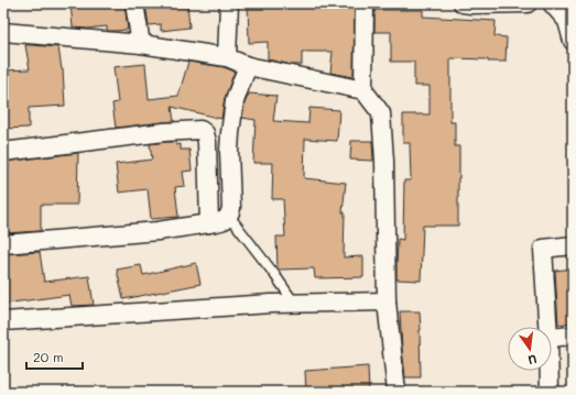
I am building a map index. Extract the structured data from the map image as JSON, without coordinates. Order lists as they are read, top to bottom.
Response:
{
  "scale_bar": "20 m",
  "north": "bottom"
}
